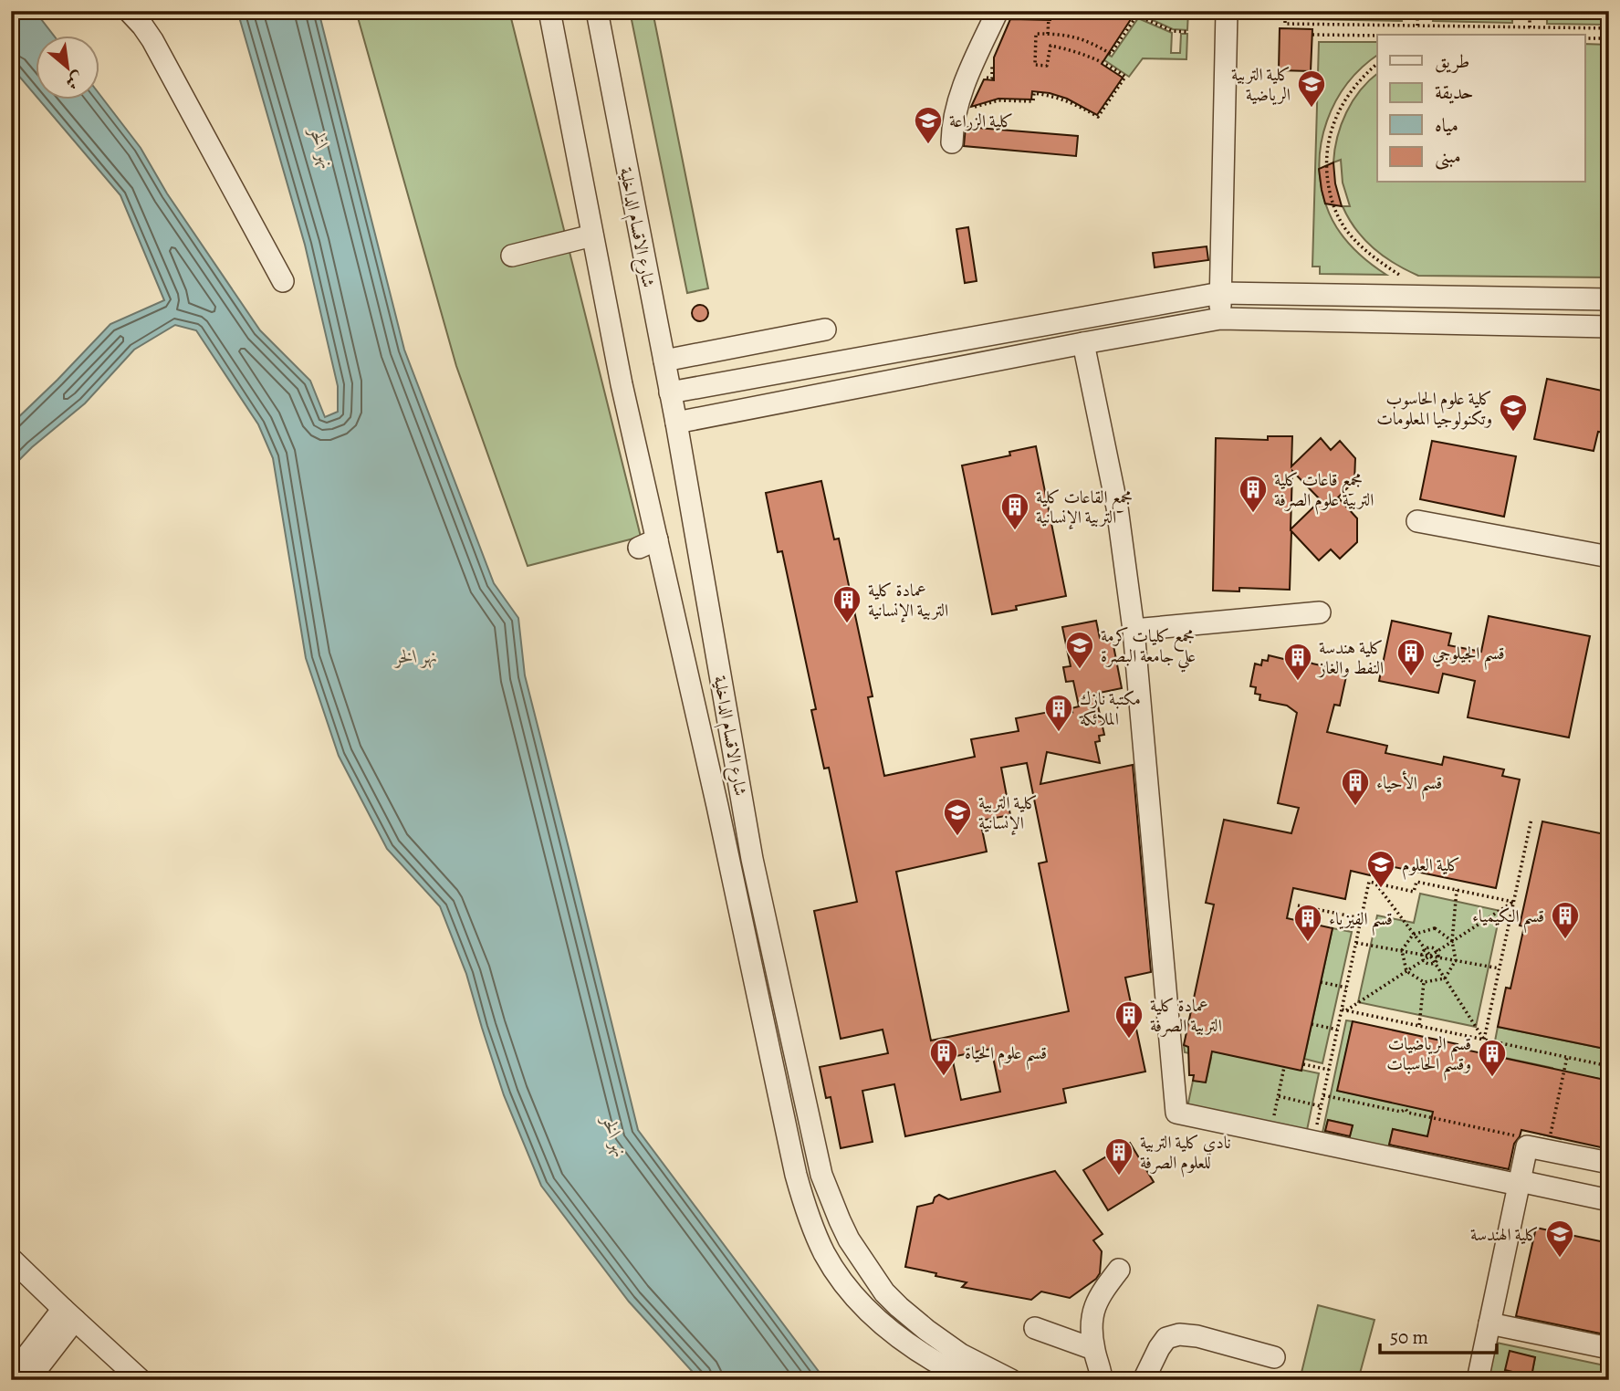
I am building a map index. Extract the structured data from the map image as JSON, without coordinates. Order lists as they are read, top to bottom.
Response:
{
  "streets": {
    "street": ["شارع الاقسام الداخلية"]
  },
  "water": ["نهر الخر"],
  "places": {
    "school or university": [
      "كلية التربية الرياضية",
      "كلية الزراعة",
      "كلية علوم الحاسوب وتكنولوجيا المعلومات",
      "مجمع كليات كرمة علي جامعة البصرة",
      "كلية التربية الإنسانية",
      "كلية العلوم",
      "كلية الهندسة"
    ],
    "building": [
      "مجمع قاعات كلية التربية علوم الصرفة",
      "مجمع القاعات كلية التربية الإنسانية",
      "عمادة كلية التربية الإنسانية",
      "قسم الجيلوجي",
      "كلية هندسة النفط والغاز",
      "مكتبة نازك الملائكة",
      "قسم الأحياء",
      "قسم الكيمياء",
      "قسم الفيزياء",
      "عمادة كلية التربية الصرفة",
      "قسم علوم الحياة",
      "قسم الرياضيات وقسم الحاسبات",
      "نادي كلية التربية للعلوم الصرفة"
    ]
  },
  "legend": [
    "طريق",
    "حديقة",
    "مياه",
    "مبنى"
  ],
  "scale_bar": "50 m",
  "north": "bottom right"
}
